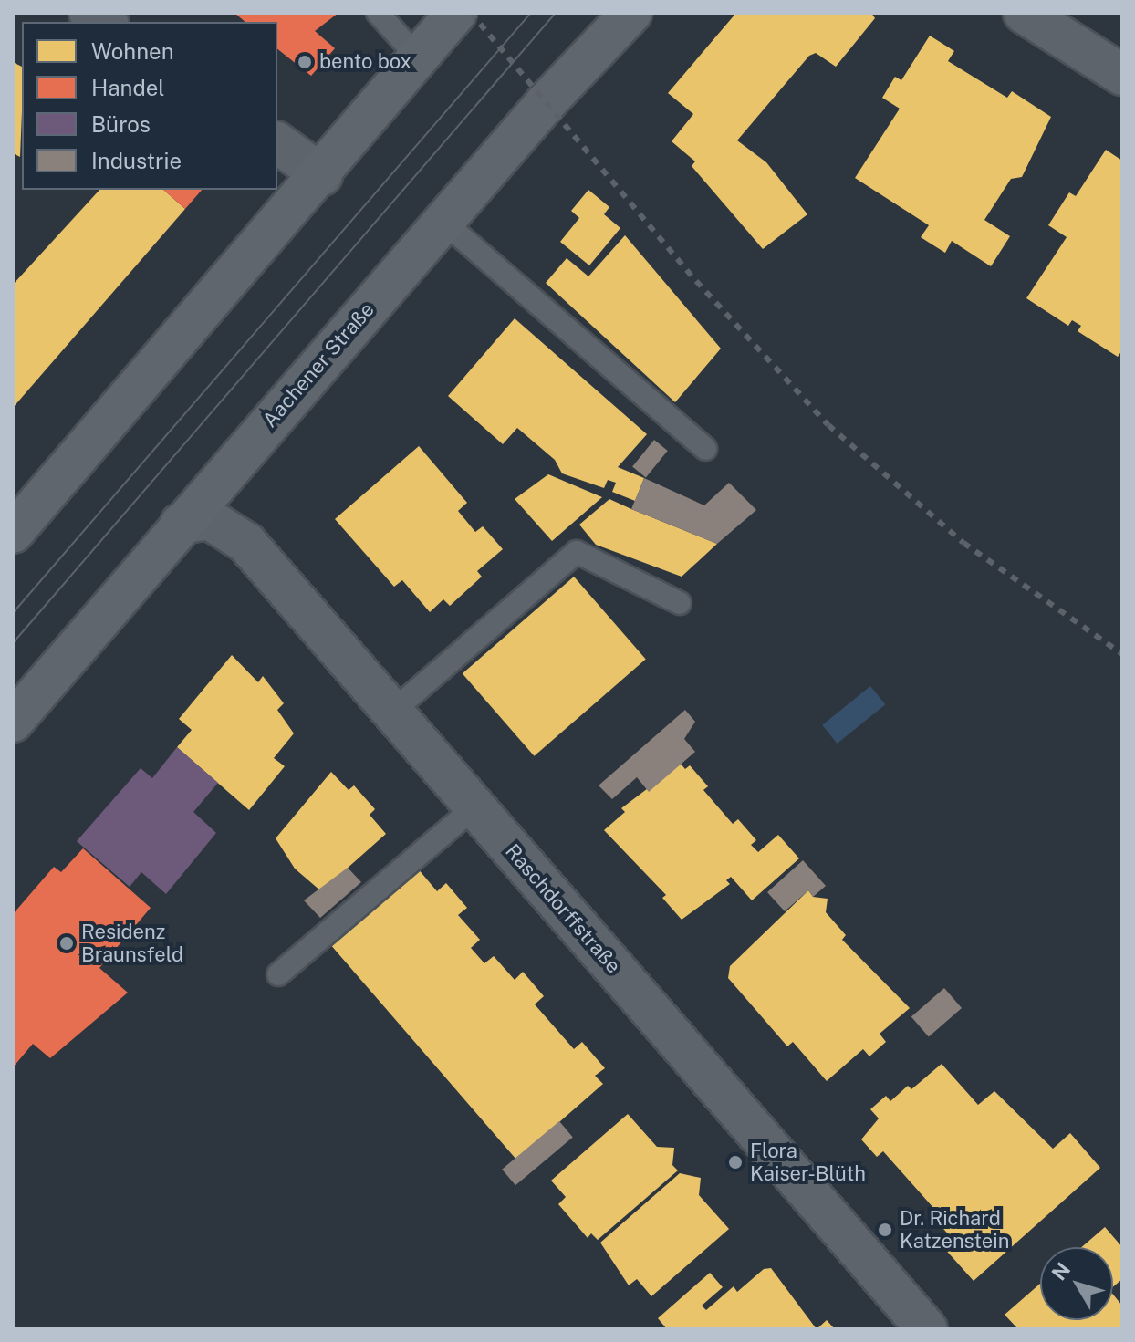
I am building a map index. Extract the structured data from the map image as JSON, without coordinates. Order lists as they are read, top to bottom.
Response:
{
  "streets": {
    "main road": ["Aachener Straße"],
    "street": ["Raschdorffstraße"]
  },
  "crossings": [
    ["Aachener Straße", "Raschdorffstraße"]
  ],
  "places": [
    "bento box",
    "Residenz Braunsfeld",
    "Flora Kaiser-Blüth",
    "Dr. Richard Katzenstein"
  ],
  "legend": [
    "Wohnen",
    "Handel",
    "Büros",
    "Industrie"
  ],
  "north": "top left"
}
